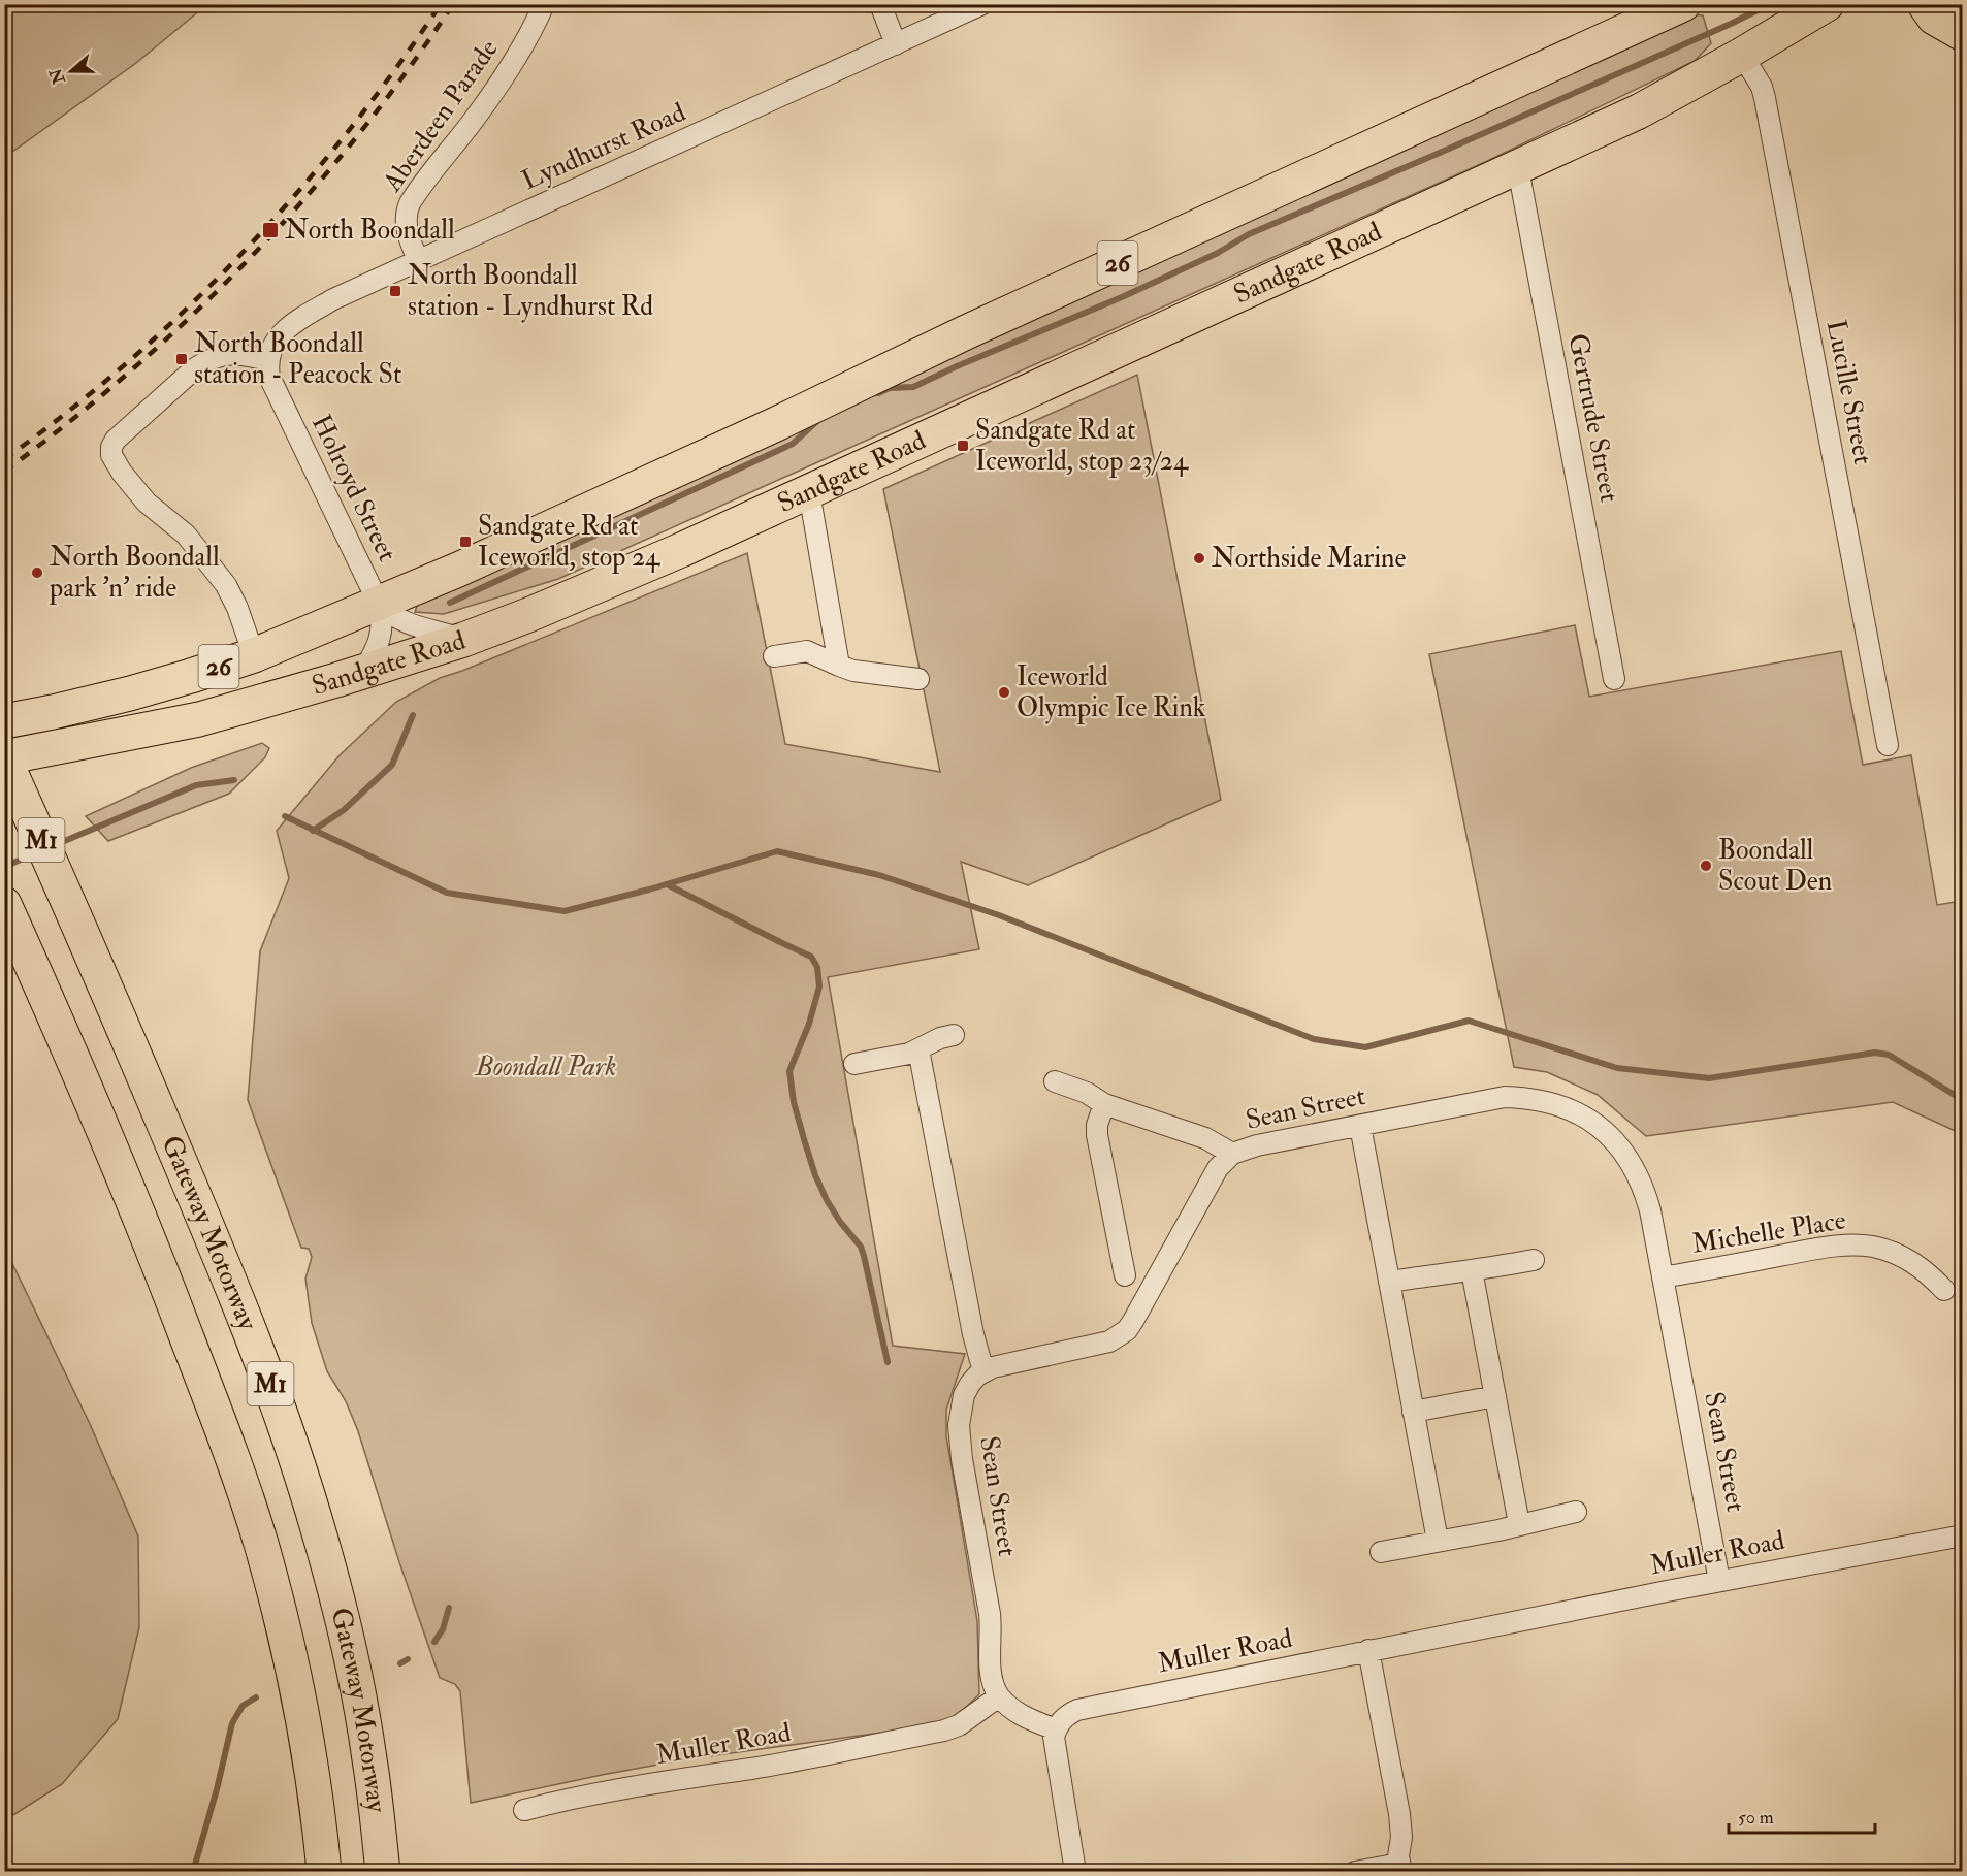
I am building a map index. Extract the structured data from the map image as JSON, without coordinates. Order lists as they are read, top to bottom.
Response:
{
  "streets": {
    "highway": [
      "26",
      "Sandgate Road",
      "M1",
      "Gateway Motorway"
    ],
    "street": [
      "Aberdeen Parade",
      "Lyndhurst Road",
      "Lucille Street",
      "Gertrude Street",
      "Holroyd Street",
      "Sean Street",
      "Michelle Place",
      "Muller Road"
    ]
  },
  "crossings": [
    ["Aberdeen Parade", "Lyndhurst Road"],
    ["Lyndhurst Road", "Holroyd Street"],
    ["Sandgate Road", "Lucille Street"],
    ["Sandgate Road", "Gertrude Street"],
    ["Sandgate Road", "Holroyd Street"],
    ["Sandgate Road", "Gateway Motorway"],
    ["Sean Street", "Michelle Place"],
    ["Sean Street", "Muller Road"]
  ],
  "parks": ["Boondall Park"],
  "places": {
    "transit": [
      "North Boondall",
      "North Boondall station - Lyndhurst Rd",
      "North Boondall station - Peacock St",
      "Sandgate Rd at Iceworld, stop 23/24",
      "Sandgate Rd at Iceworld, stop 24"
    ],
    "other": [
      "Northside Marine",
      "North Boondall park 'n' ride",
      "Iceworld Olympic Ice Rink",
      "Boondall Scout Den"
    ]
  },
  "scale_bar": "50 m",
  "north": "left"
}
